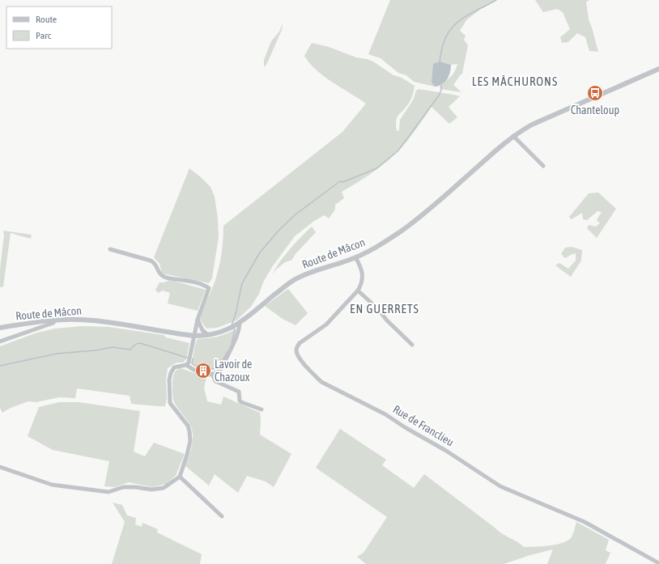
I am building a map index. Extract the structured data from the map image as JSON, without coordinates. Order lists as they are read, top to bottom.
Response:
{
  "streets": {
    "street": ["Route de Mâcon", "Rue de Franclieu"]
  },
  "crossings": [
    ["Route de Mâcon", "Rue de Franclieu"]
  ],
  "districts": ["LES MÂCHURONS", "EN GUERRETS"],
  "places": {
    "bus stop": ["Chanteloup"],
    "building": ["Lavoir de Chazoux"]
  },
  "legend": ["Route", "Parc"]
}
